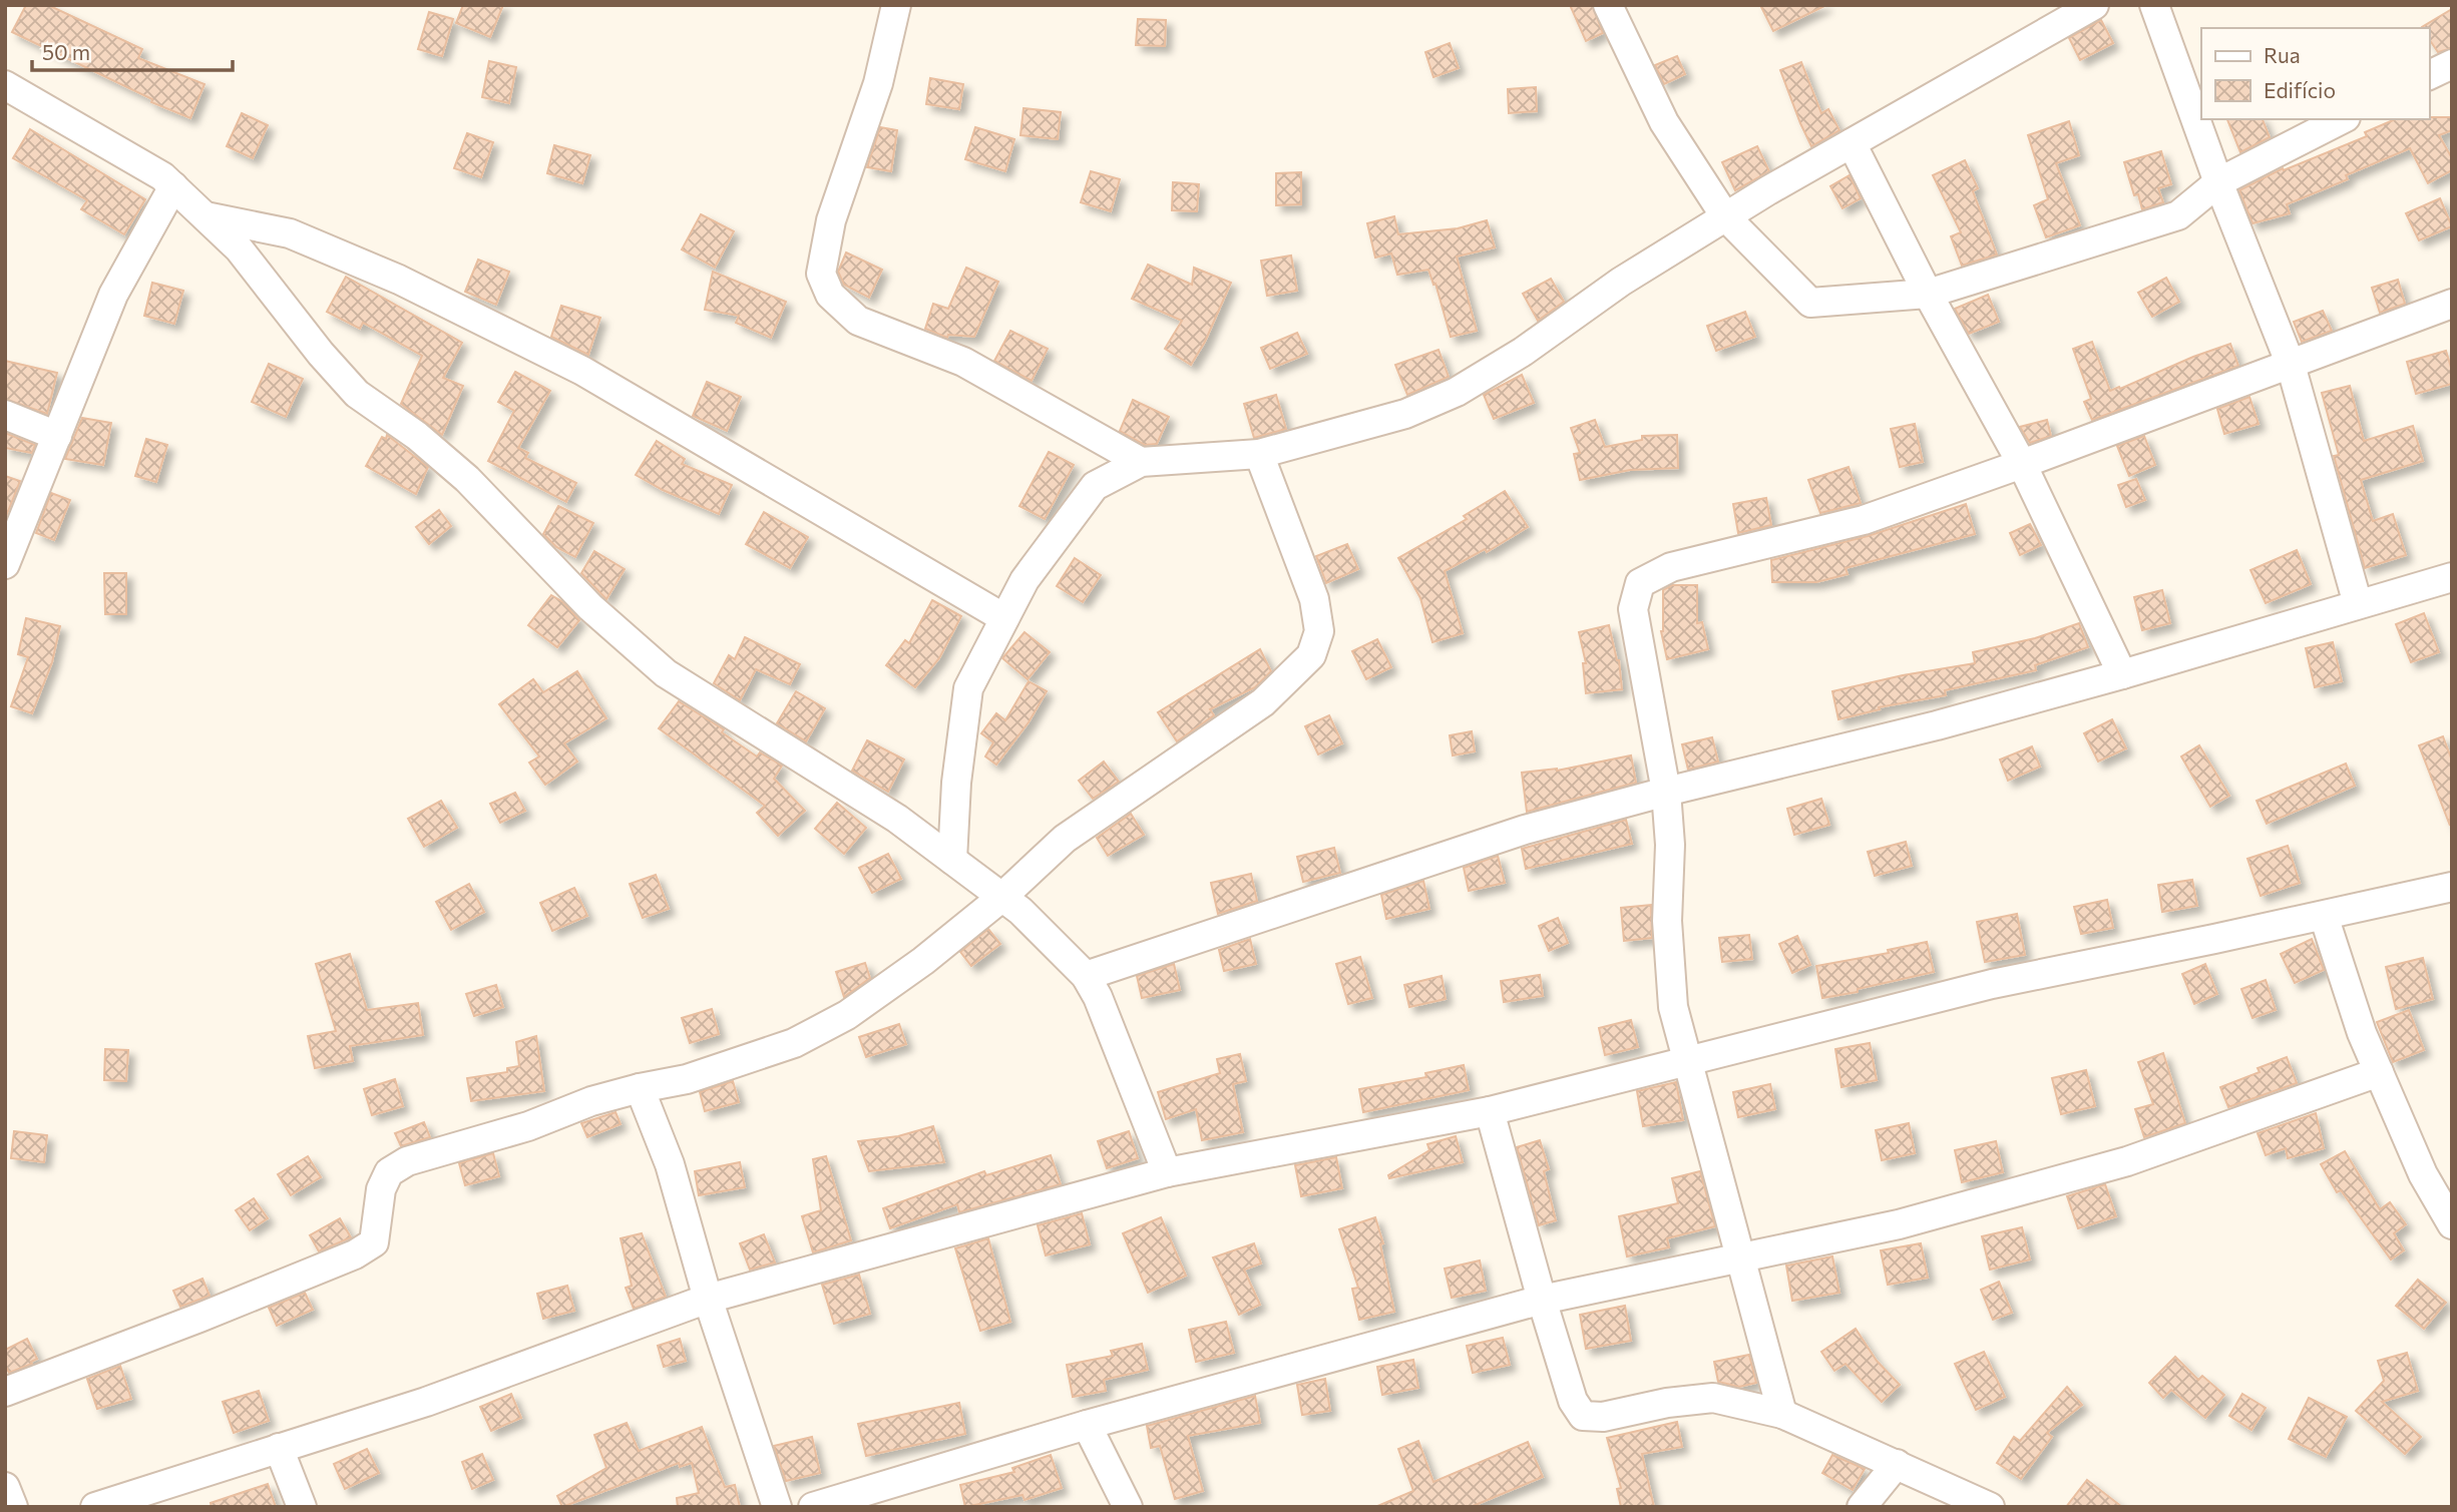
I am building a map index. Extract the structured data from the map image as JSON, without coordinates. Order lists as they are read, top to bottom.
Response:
{
  "legend": ["Rua", "Edifício"],
  "scale_bar": "50 m"
}
